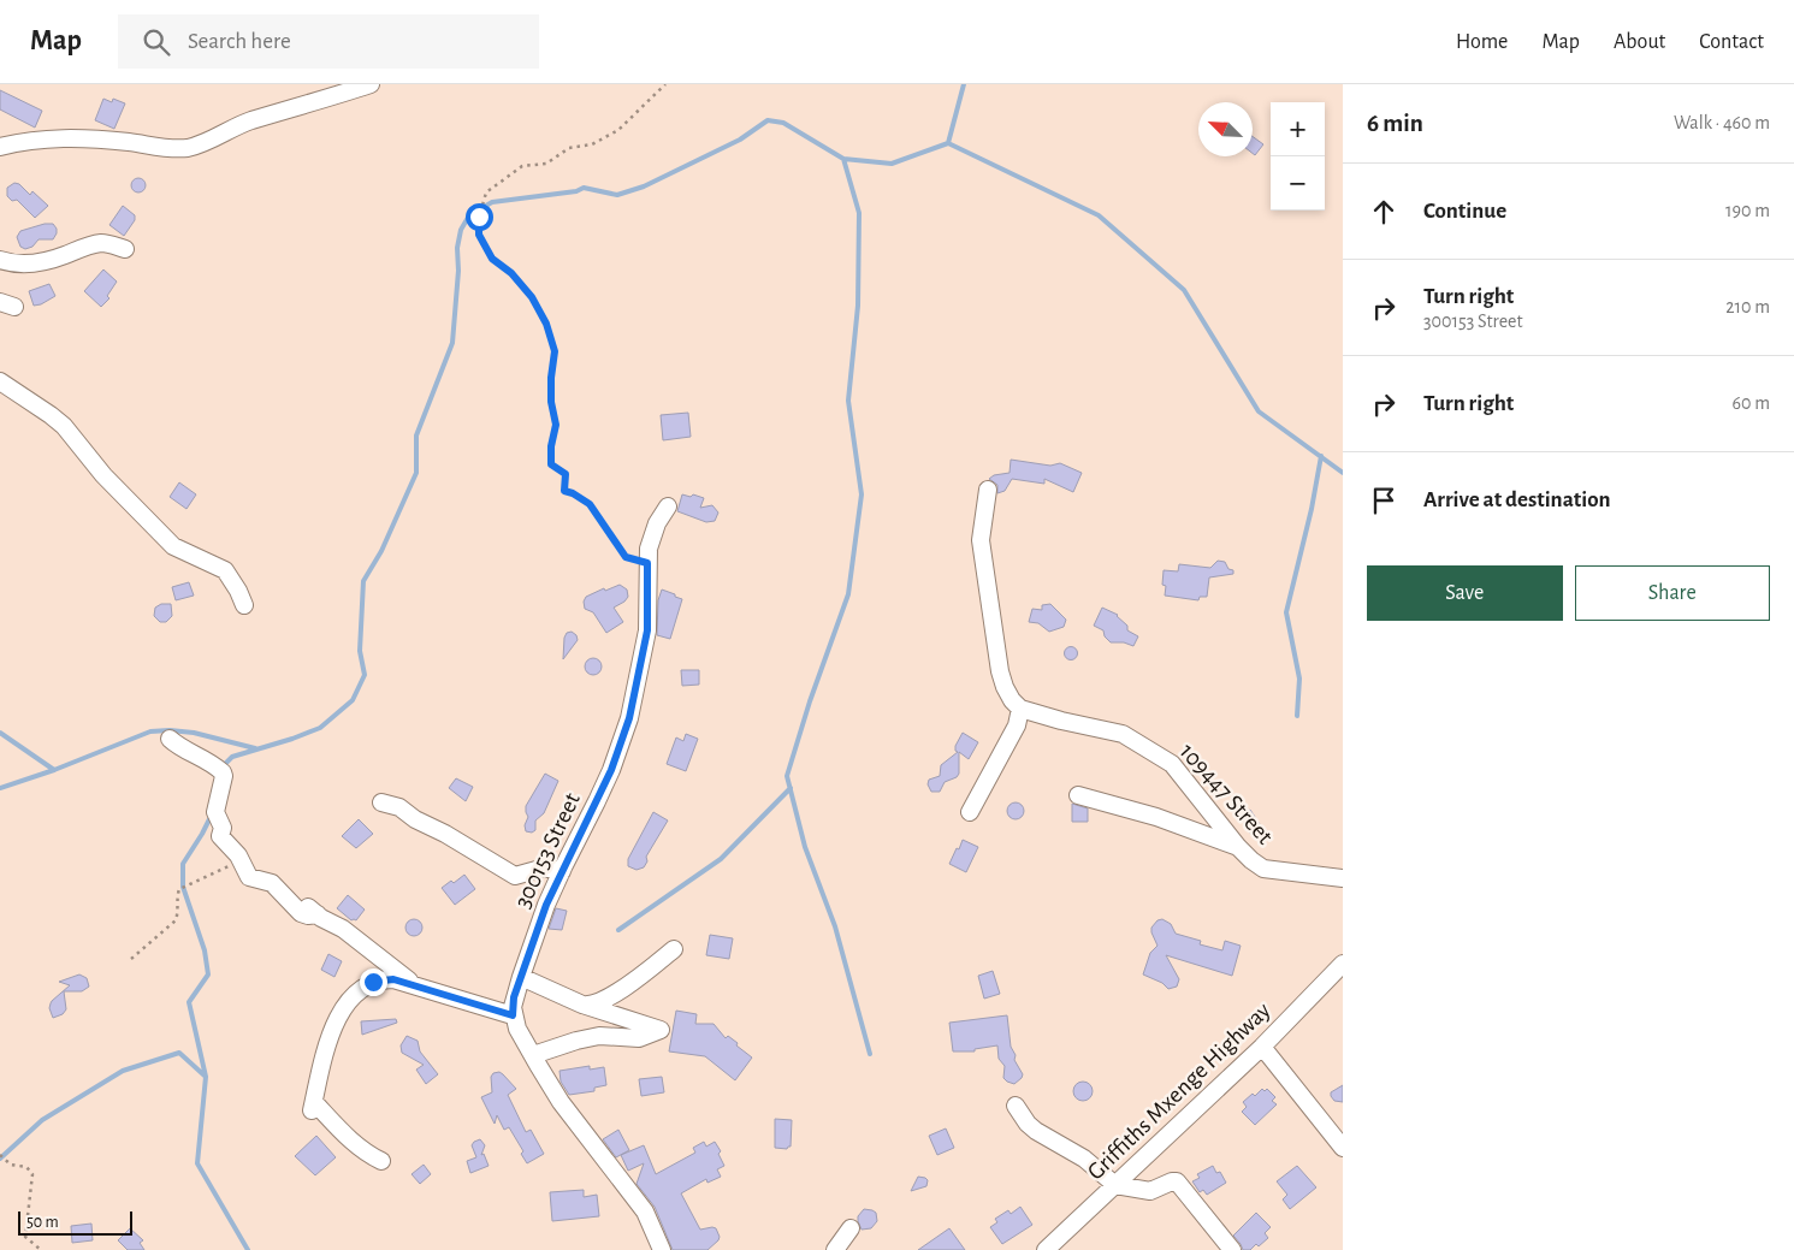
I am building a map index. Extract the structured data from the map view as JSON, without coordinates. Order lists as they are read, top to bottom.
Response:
{
  "streets": {
    "street": ["109447 Street", "300153 Street", "Griffiths Mxenge Highway"]
  },
  "scale_bar": "50 m",
  "north": "top left",
  "page": {
    "header": "Map",
    "search": "Search here",
    "nav": [
      "Home",
      "Map",
      "About",
      "Contact"
    ],
    "heading": ["6 min", "Walk · 460 m"],
    "map_buttons": ["+", "−"],
    "list": [
      ["Continue", "190 m"],
      ["Turn right", "300153 Street", "210 m"],
      ["Turn right", "60 m"],
      "Arrive at destination"
    ],
    "buttons": ["Save", "Share"],
    "scale": "50 m"
  }
}
